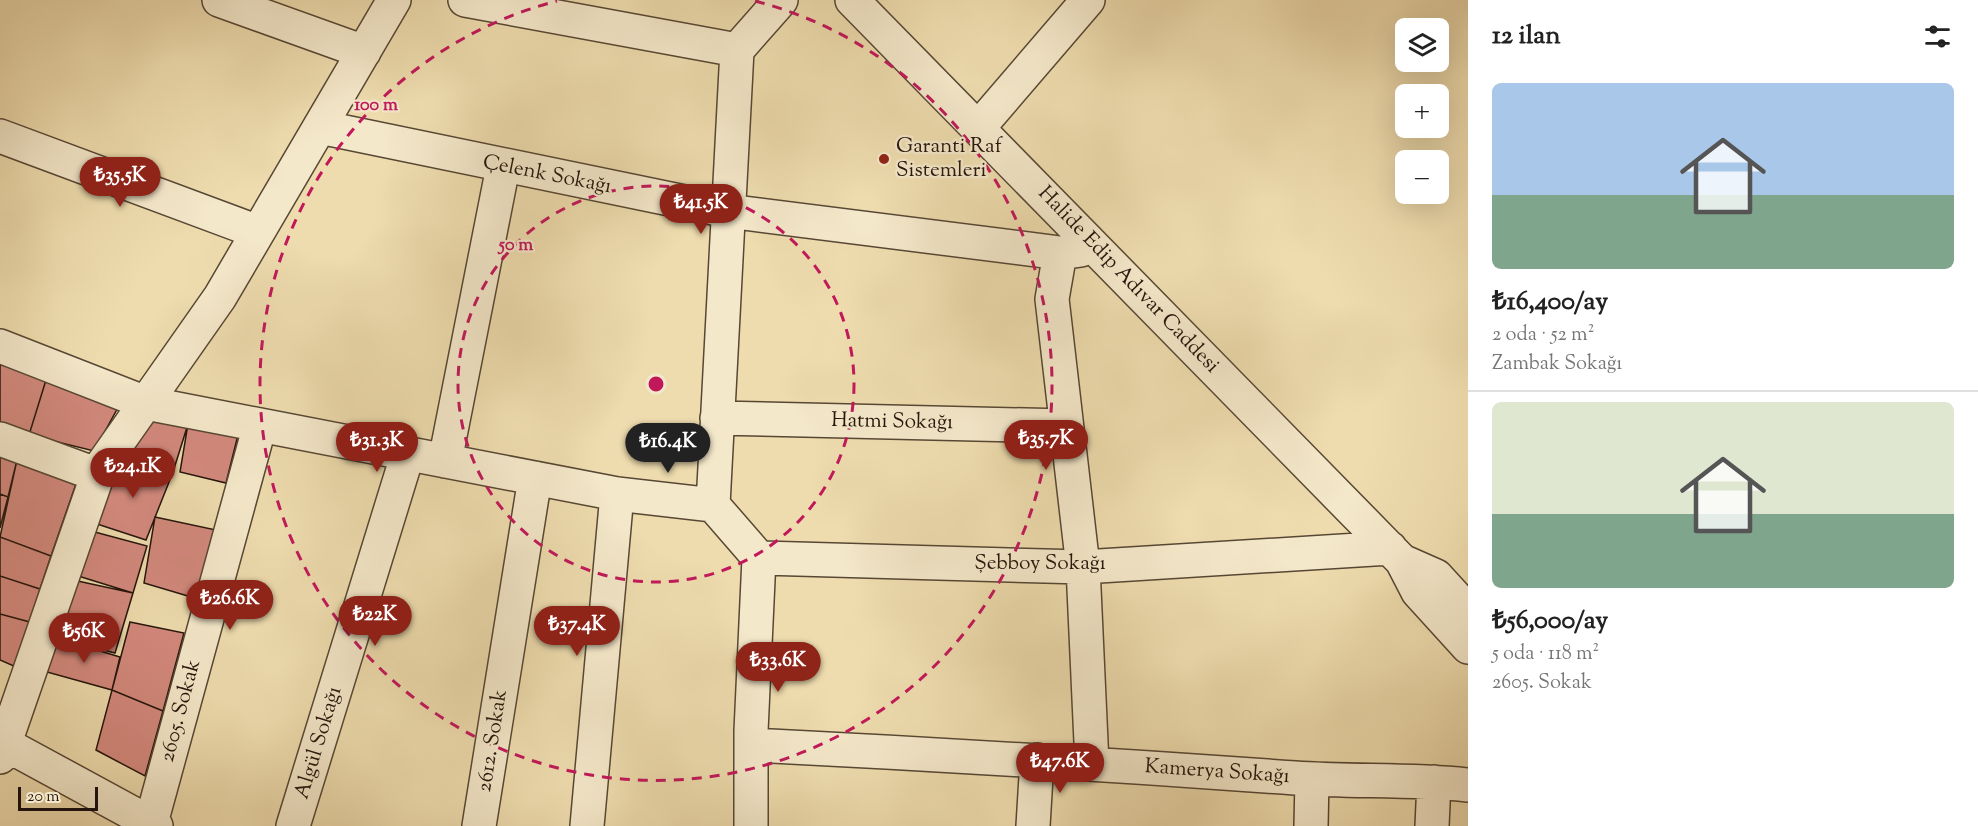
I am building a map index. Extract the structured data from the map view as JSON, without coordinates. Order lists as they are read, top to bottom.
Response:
{
  "streets": {
    "street": [
      "Çelenk Sokağı",
      "Halide Edip Adıvar Caddesi",
      "Hatmi Sokağı",
      "Şebboy Sokağı",
      "2605. Sokak",
      "2612. Sokak",
      "Algül Sokağı",
      "Kamerya Sokağı"
    ]
  },
  "crossings": [
    ["Çelenk Sokağı", "Halide Edip Adıvar Caddesi"],
    ["Halide Edip Adıvar Caddesi", "Şebboy Sokağı"]
  ],
  "places": ["Garanti Raf Sistemleri"],
  "scale_bar": "20 m",
  "page": {
    "heading": "12 ilan",
    "map_buttons": ["+", "−"],
    "list": [
      {
        "name": "₺16,400/ay",
        "note": "2 oda · 52 m² · Zambak Sokağı"
      },
      {
        "name": "₺56,000/ay",
        "note": "5 oda · 118 m² · 2605. Sokak"
      }
    ],
    "price": [
      "₺35.5K",
      "₺41.5K",
      "₺35.7K",
      "₺31.3K",
      "₺16.4K",
      "₺24.1K",
      "₺26.6K",
      "₺22K",
      "₺37.4K",
      "₺56K",
      "₺33.6K",
      "₺47.6K"
    ],
    "scale": "20 m"
  },
  "rings": ["100 m", "50 m"]
}
